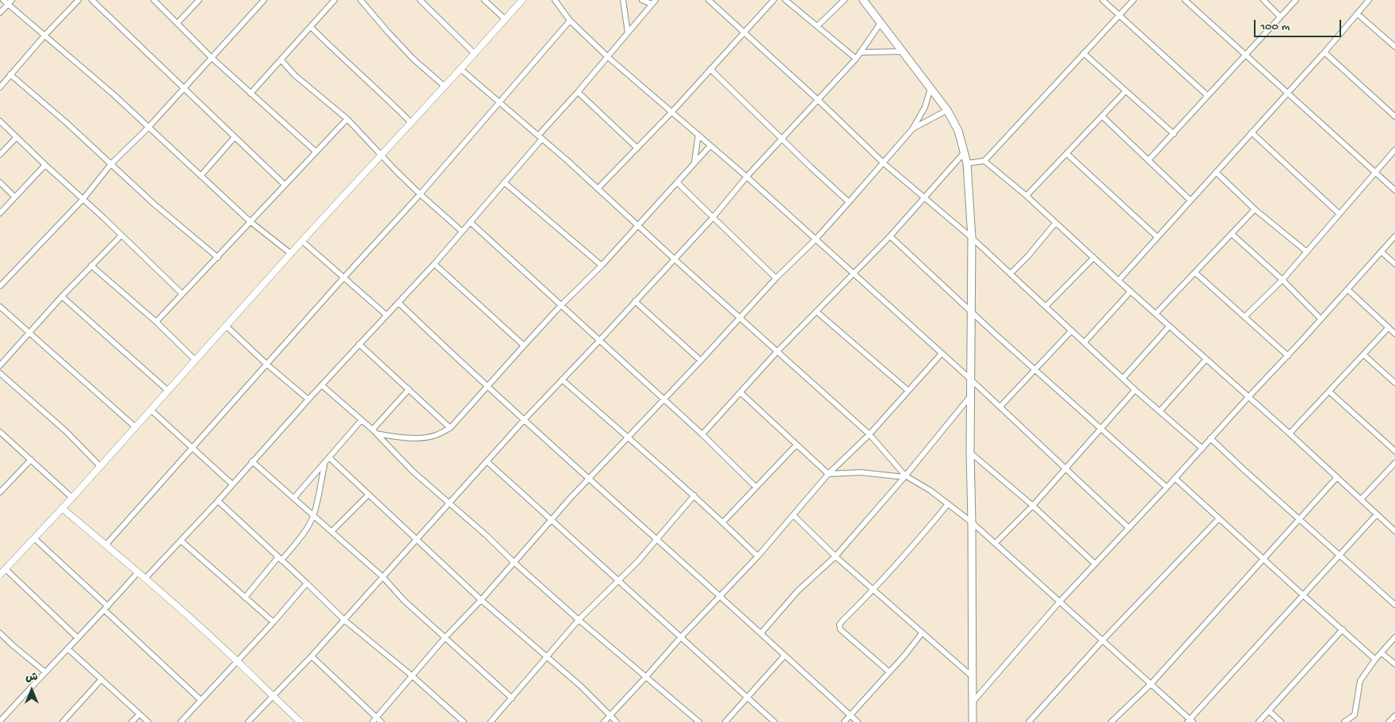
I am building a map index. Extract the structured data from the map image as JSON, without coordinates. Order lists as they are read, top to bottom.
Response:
{
  "scale_bar": "100 m",
  "north": "top"
}
